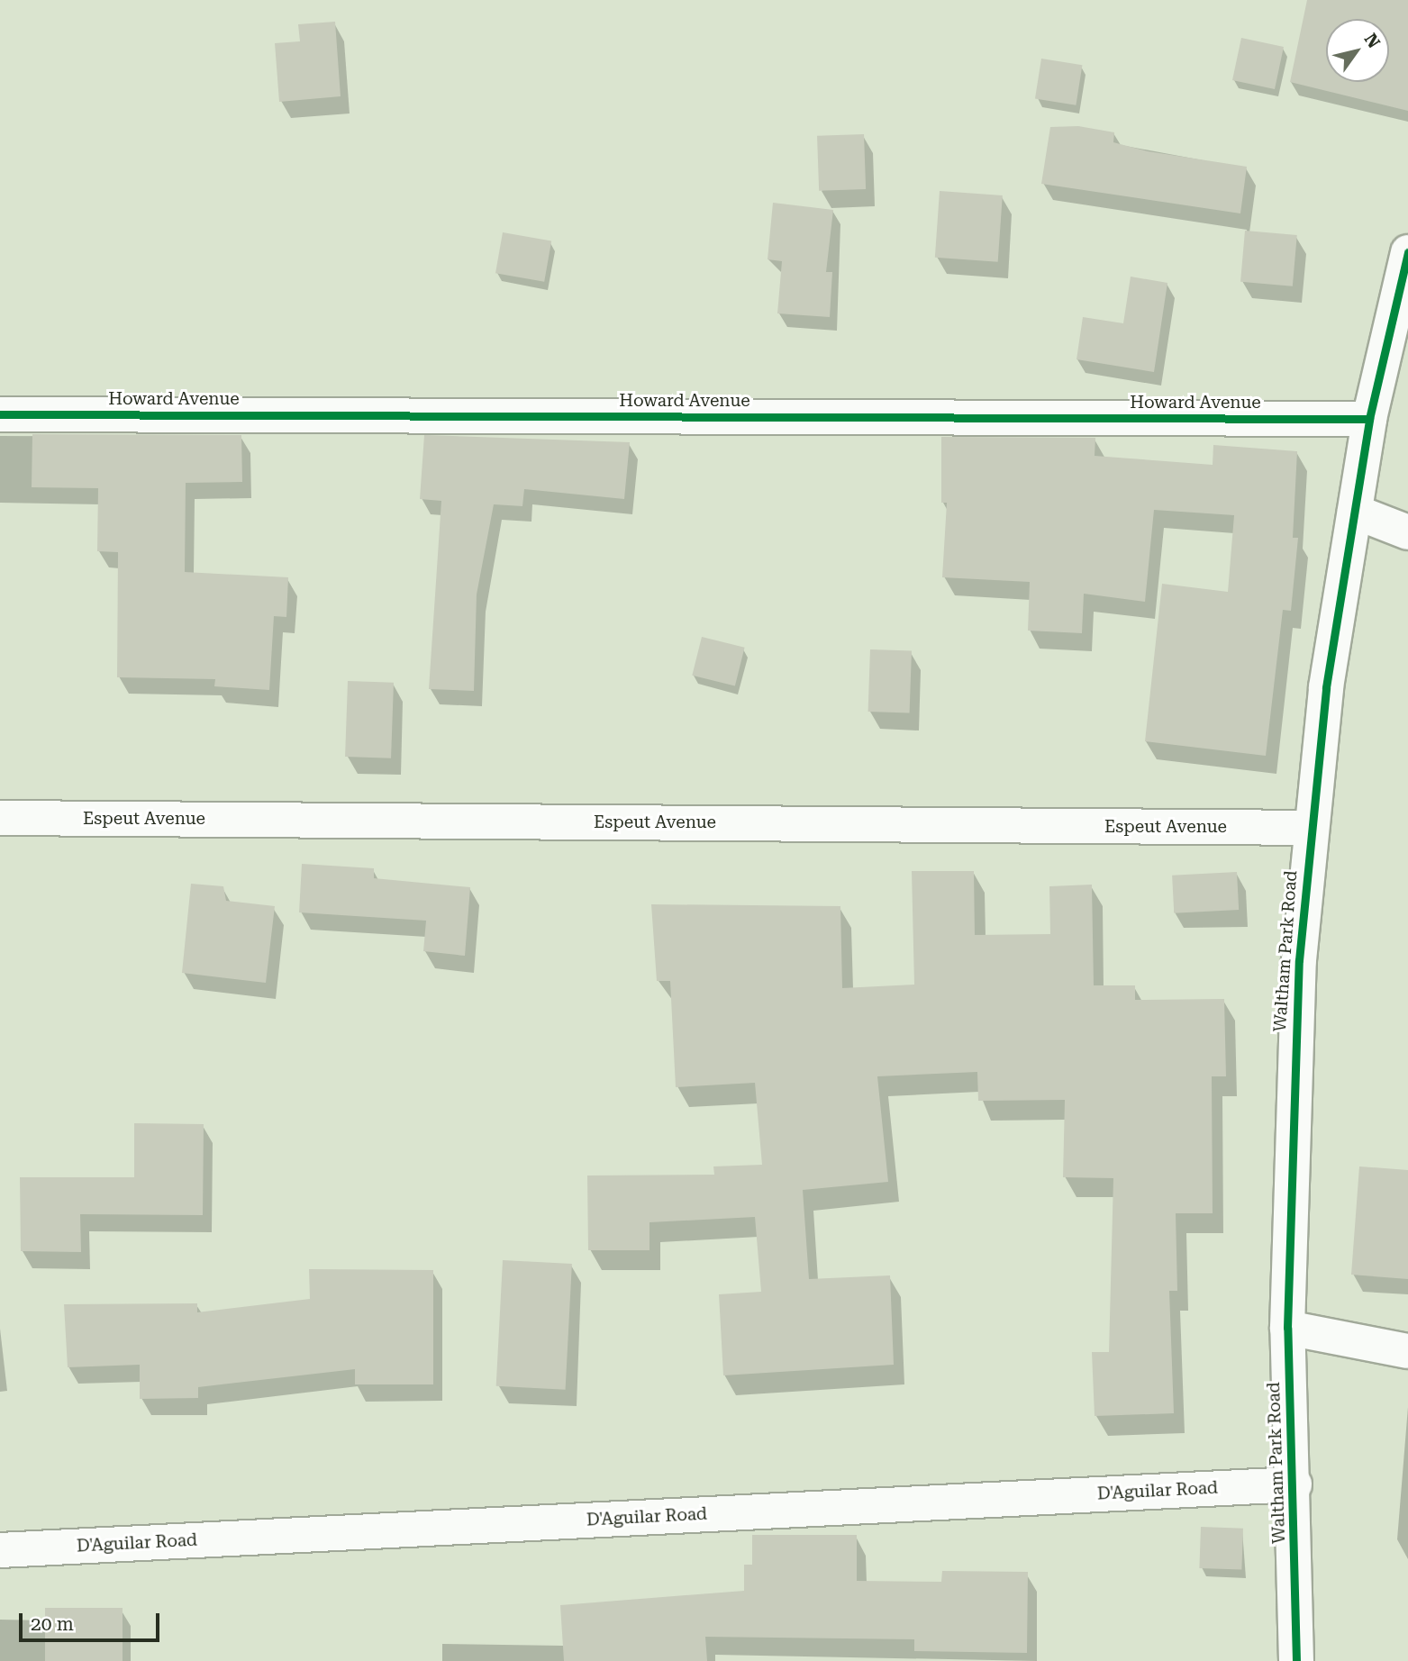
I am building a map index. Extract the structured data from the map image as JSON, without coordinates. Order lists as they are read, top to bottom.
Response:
{
  "streets": {
    "street": [
      "Howard Avenue",
      "Espeut Avenue",
      "Waltham Park Road",
      "D'Aguilar Road"
    ]
  },
  "crossings": [
    ["Howard Avenue", "Waltham Park Road"],
    ["Espeut Avenue", "Waltham Park Road"],
    ["Waltham Park Road", "D'Aguilar Road"]
  ],
  "scale_bar": "20 m",
  "north": "top right"
}
